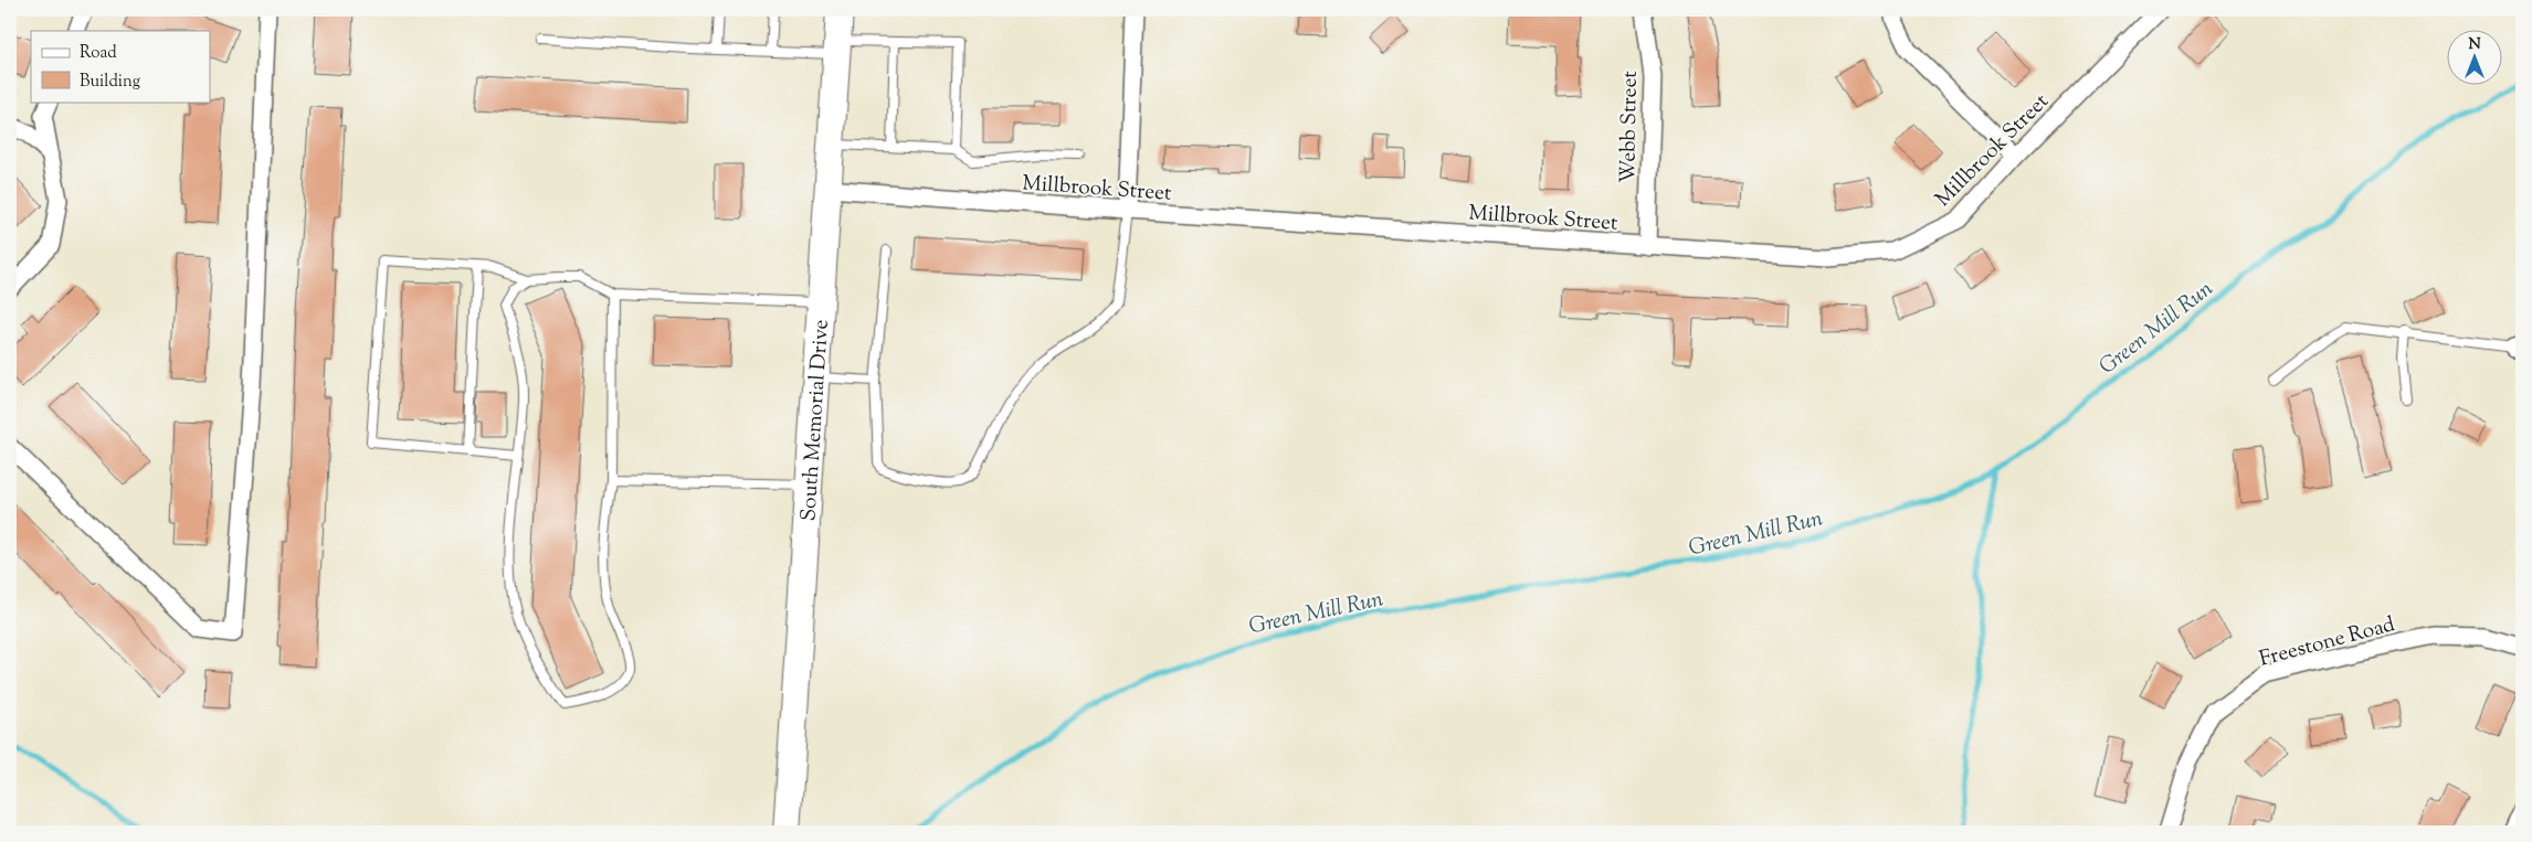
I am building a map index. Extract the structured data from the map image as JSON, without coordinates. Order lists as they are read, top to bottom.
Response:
{
  "streets": {
    "main road": ["South Memorial Drive"],
    "street": ["Webb Street", "Millbrook Street", "Freestone Road"]
  },
  "crossings": [
    ["Webb Street", "Millbrook Street"],
    ["Millbrook Street", "South Memorial Drive"]
  ],
  "water": ["Green Mill Run"],
  "legend": ["Road", "Building"],
  "north": "top"
}
